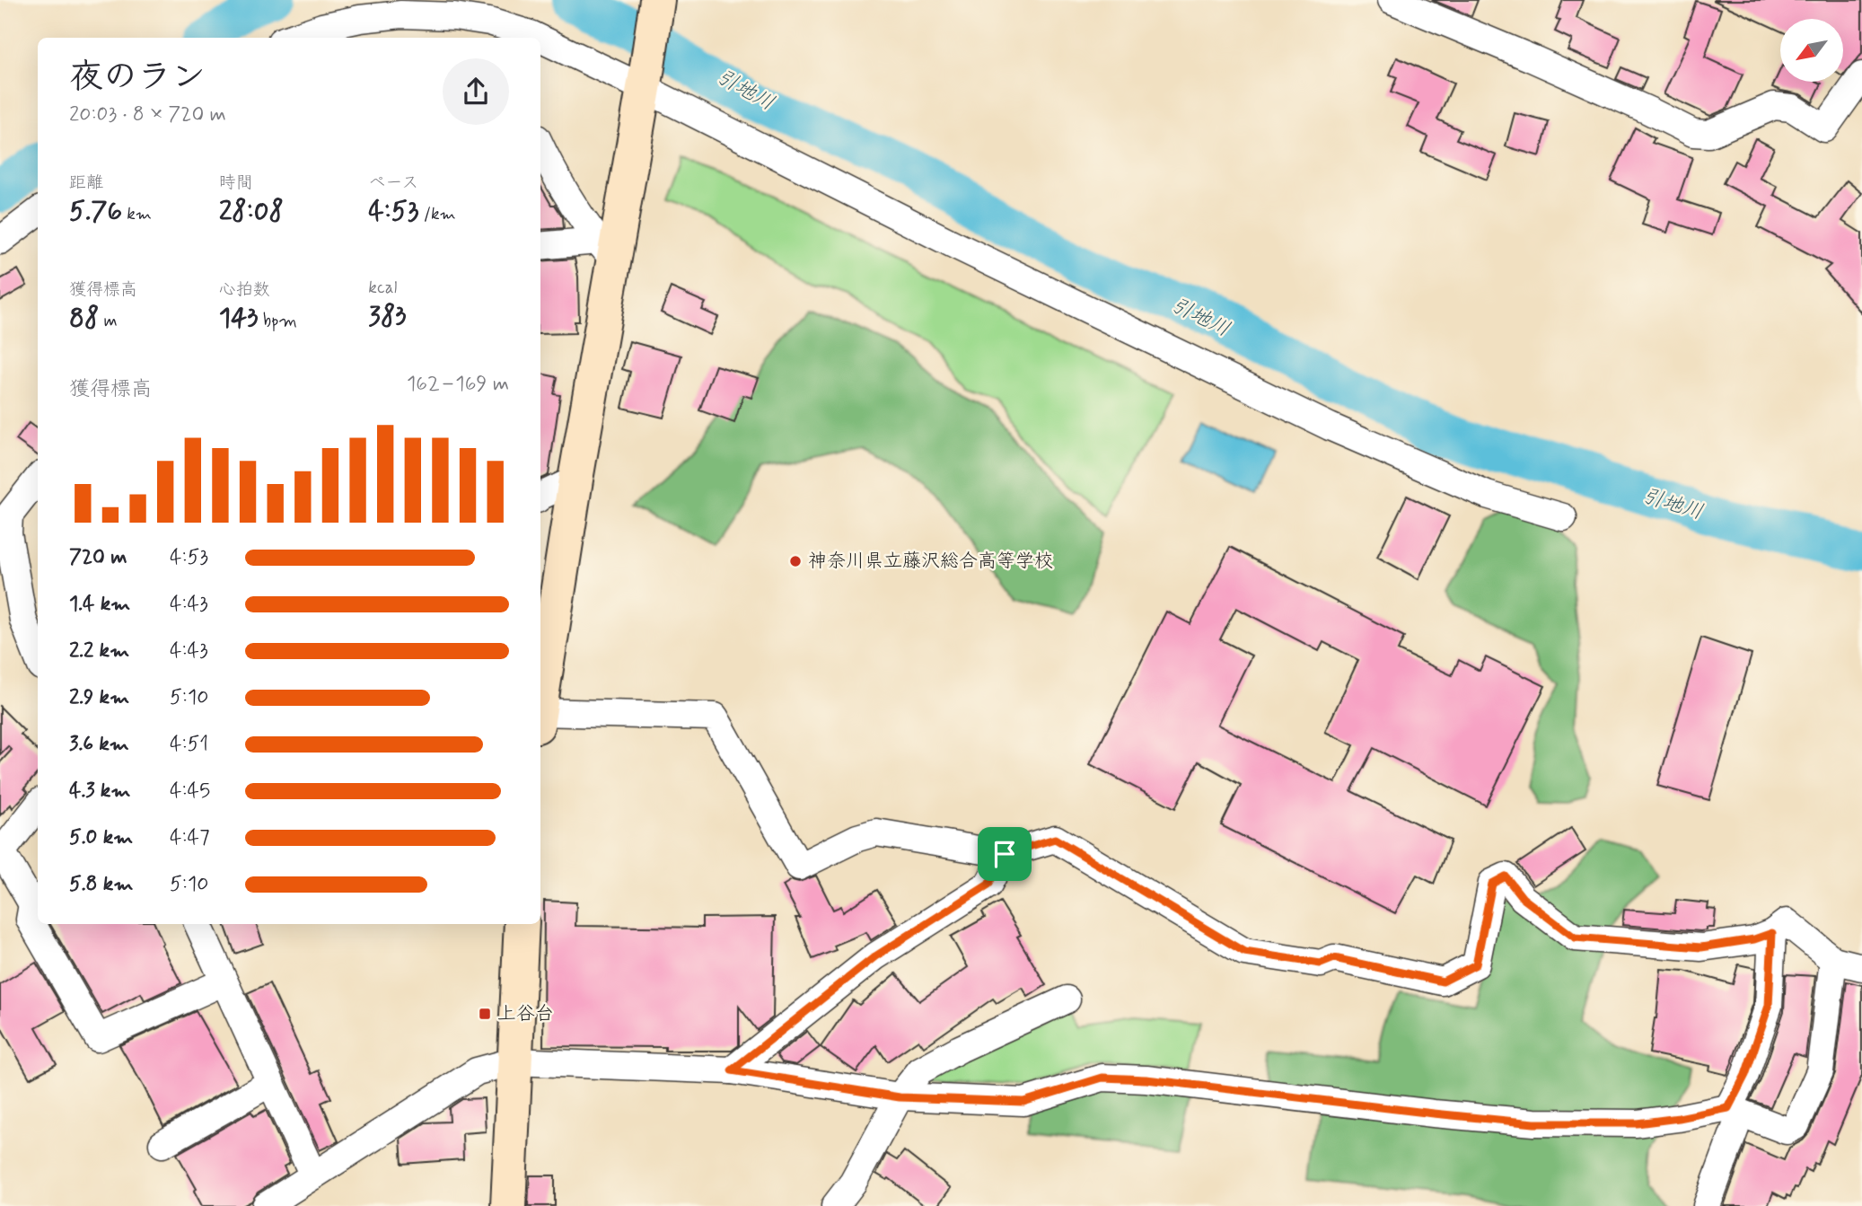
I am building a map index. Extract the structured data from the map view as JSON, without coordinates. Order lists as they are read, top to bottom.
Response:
{
  "water": ["引地川"],
  "places": {
    "other": ["神奈川県立藤沢総合高等学校"],
    "transit": ["上谷台"]
  },
  "north": "bottom left",
  "page": {
    "heading": ["夜のラン", "20:03 · 8 × 720 m"],
    "stats": [
      ["距離", "5.76 km"],
      ["時間", "28:08"],
      ["ペース", "4:53 /km"],
      ["獲得標高", "88 m"],
      ["心拍数", "143 bpm"],
      ["kcal", "383"]
    ],
    "chart": ["獲得標高", "162–169 m"],
    "list": [
      {
        "name": "720 m",
        "note": "4:53"
      },
      {
        "name": "1.4 km",
        "note": "4:43"
      },
      {
        "name": "2.2 km",
        "note": "4:43"
      },
      {
        "name": "2.9 km",
        "note": "5:10"
      },
      {
        "name": "3.6 km",
        "note": "4:51"
      },
      {
        "name": "4.3 km",
        "note": "4:45"
      },
      {
        "name": "5.0 km",
        "note": "4:47"
      },
      {
        "name": "5.8 km",
        "note": "5:10"
      }
    ]
  }
}
